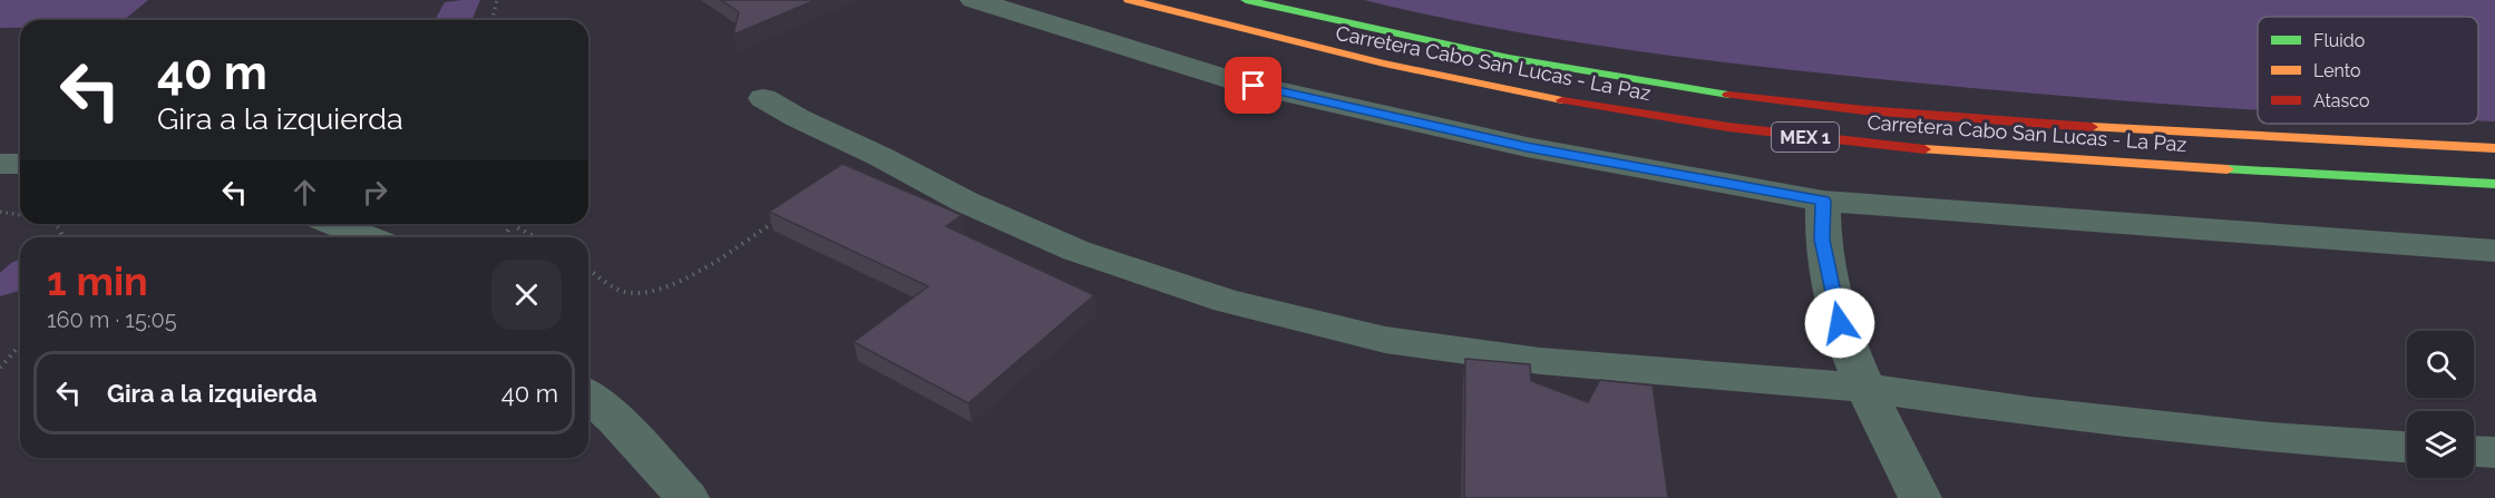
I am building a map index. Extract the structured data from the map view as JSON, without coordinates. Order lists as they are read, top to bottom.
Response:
{
  "streets": {
    "highway": ["Carretera Cabo San Lucas - La Paz", "MEX 1"]
  },
  "legend": ["Fluido", "Lento", "Atasco"],
  "page": {
    "turn": ["40 m", "Gira a la izquierda"],
    "heading": ["1 min", "160 m · 15:05"],
    "list": [
      {
        "name": "Gira a la izquierda",
        "value": "40 m"
      }
    ]
  }
}
